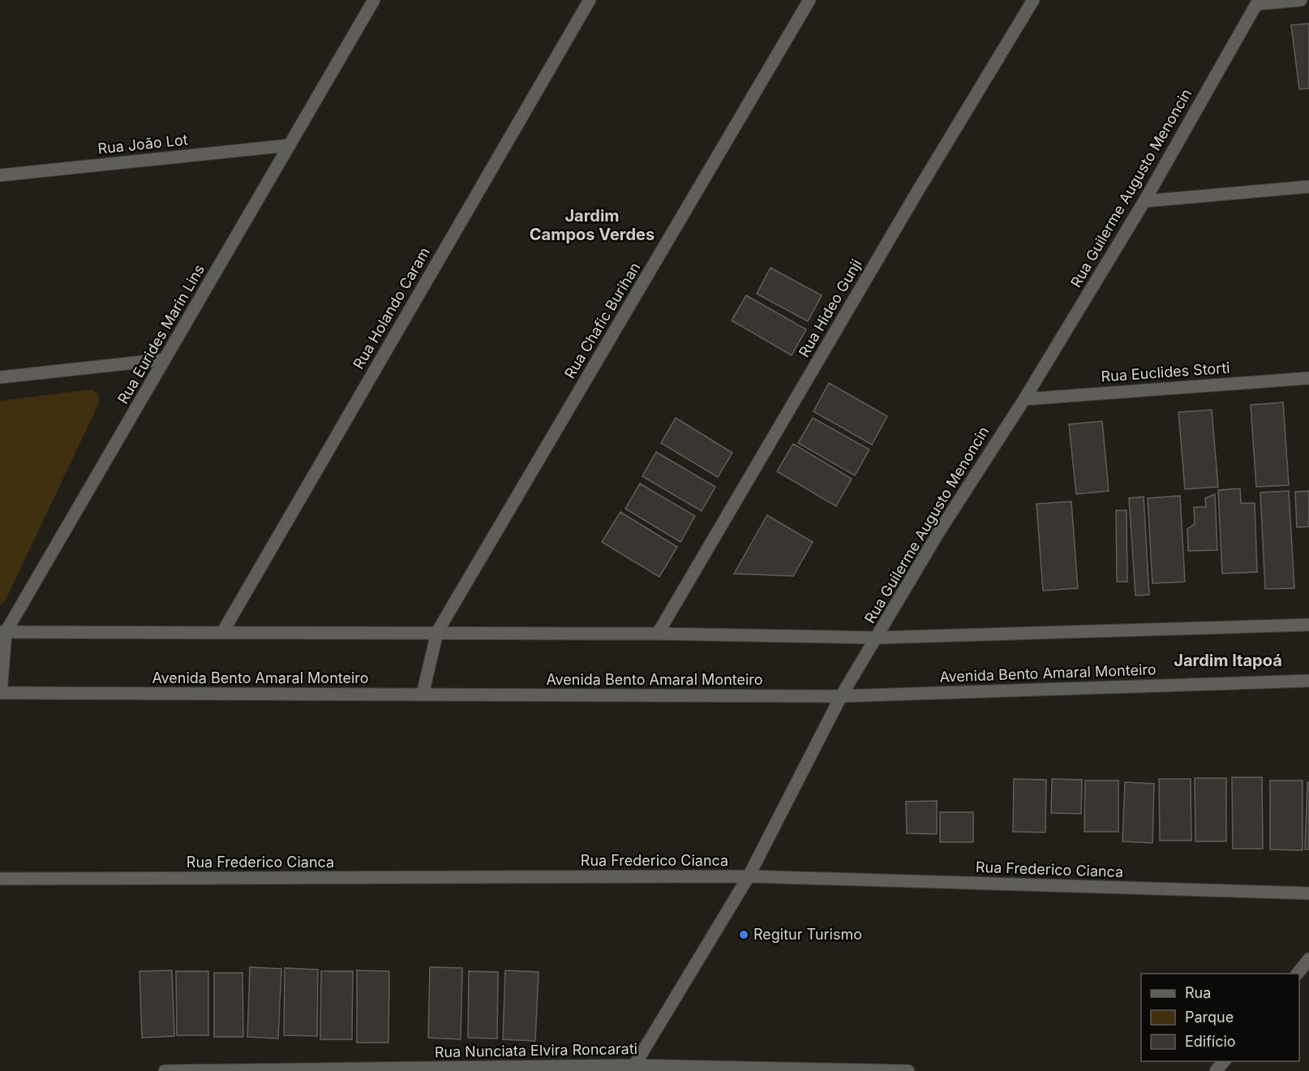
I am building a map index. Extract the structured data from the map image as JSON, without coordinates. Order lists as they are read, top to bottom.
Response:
{
  "streets": {
    "street": [
      "Rua João Lot",
      "Rua Guilerme Augusto Menoncin",
      "Rua Holando Caram",
      "Rua Hideo Gunji",
      "Rua Chafic Burihan",
      "Rua Eurides Marin Lins",
      "Rua Euclides Storti",
      "Avenida Bento Amaral Monteiro",
      "Rua Frederico Cianca",
      "Rua Nunciata Elvira Roncarati"
    ]
  },
  "crossings": [
    ["Rua João Lot", "Rua Eurides Marin Lins"],
    ["Rua Guilerme Augusto Menoncin", "Rua Euclides Storti"],
    ["Rua Guilerme Augusto Menoncin", "Avenida Bento Amaral Monteiro"],
    ["Rua Guilerme Augusto Menoncin", "Rua Frederico Cianca"],
    ["Rua Guilerme Augusto Menoncin", "Rua Nunciata Elvira Roncarati"],
    ["Rua Chafic Burihan", "Avenida Bento Amaral Monteiro"],
    ["Rua Eurides Marin Lins", "Avenida Bento Amaral Monteiro"]
  ],
  "districts": ["Jardim Campos Verdes", "Jardim Itapoá"],
  "places": ["Regitur Turismo"],
  "legend": ["Rua", "Parque", "Edifício"]
}
